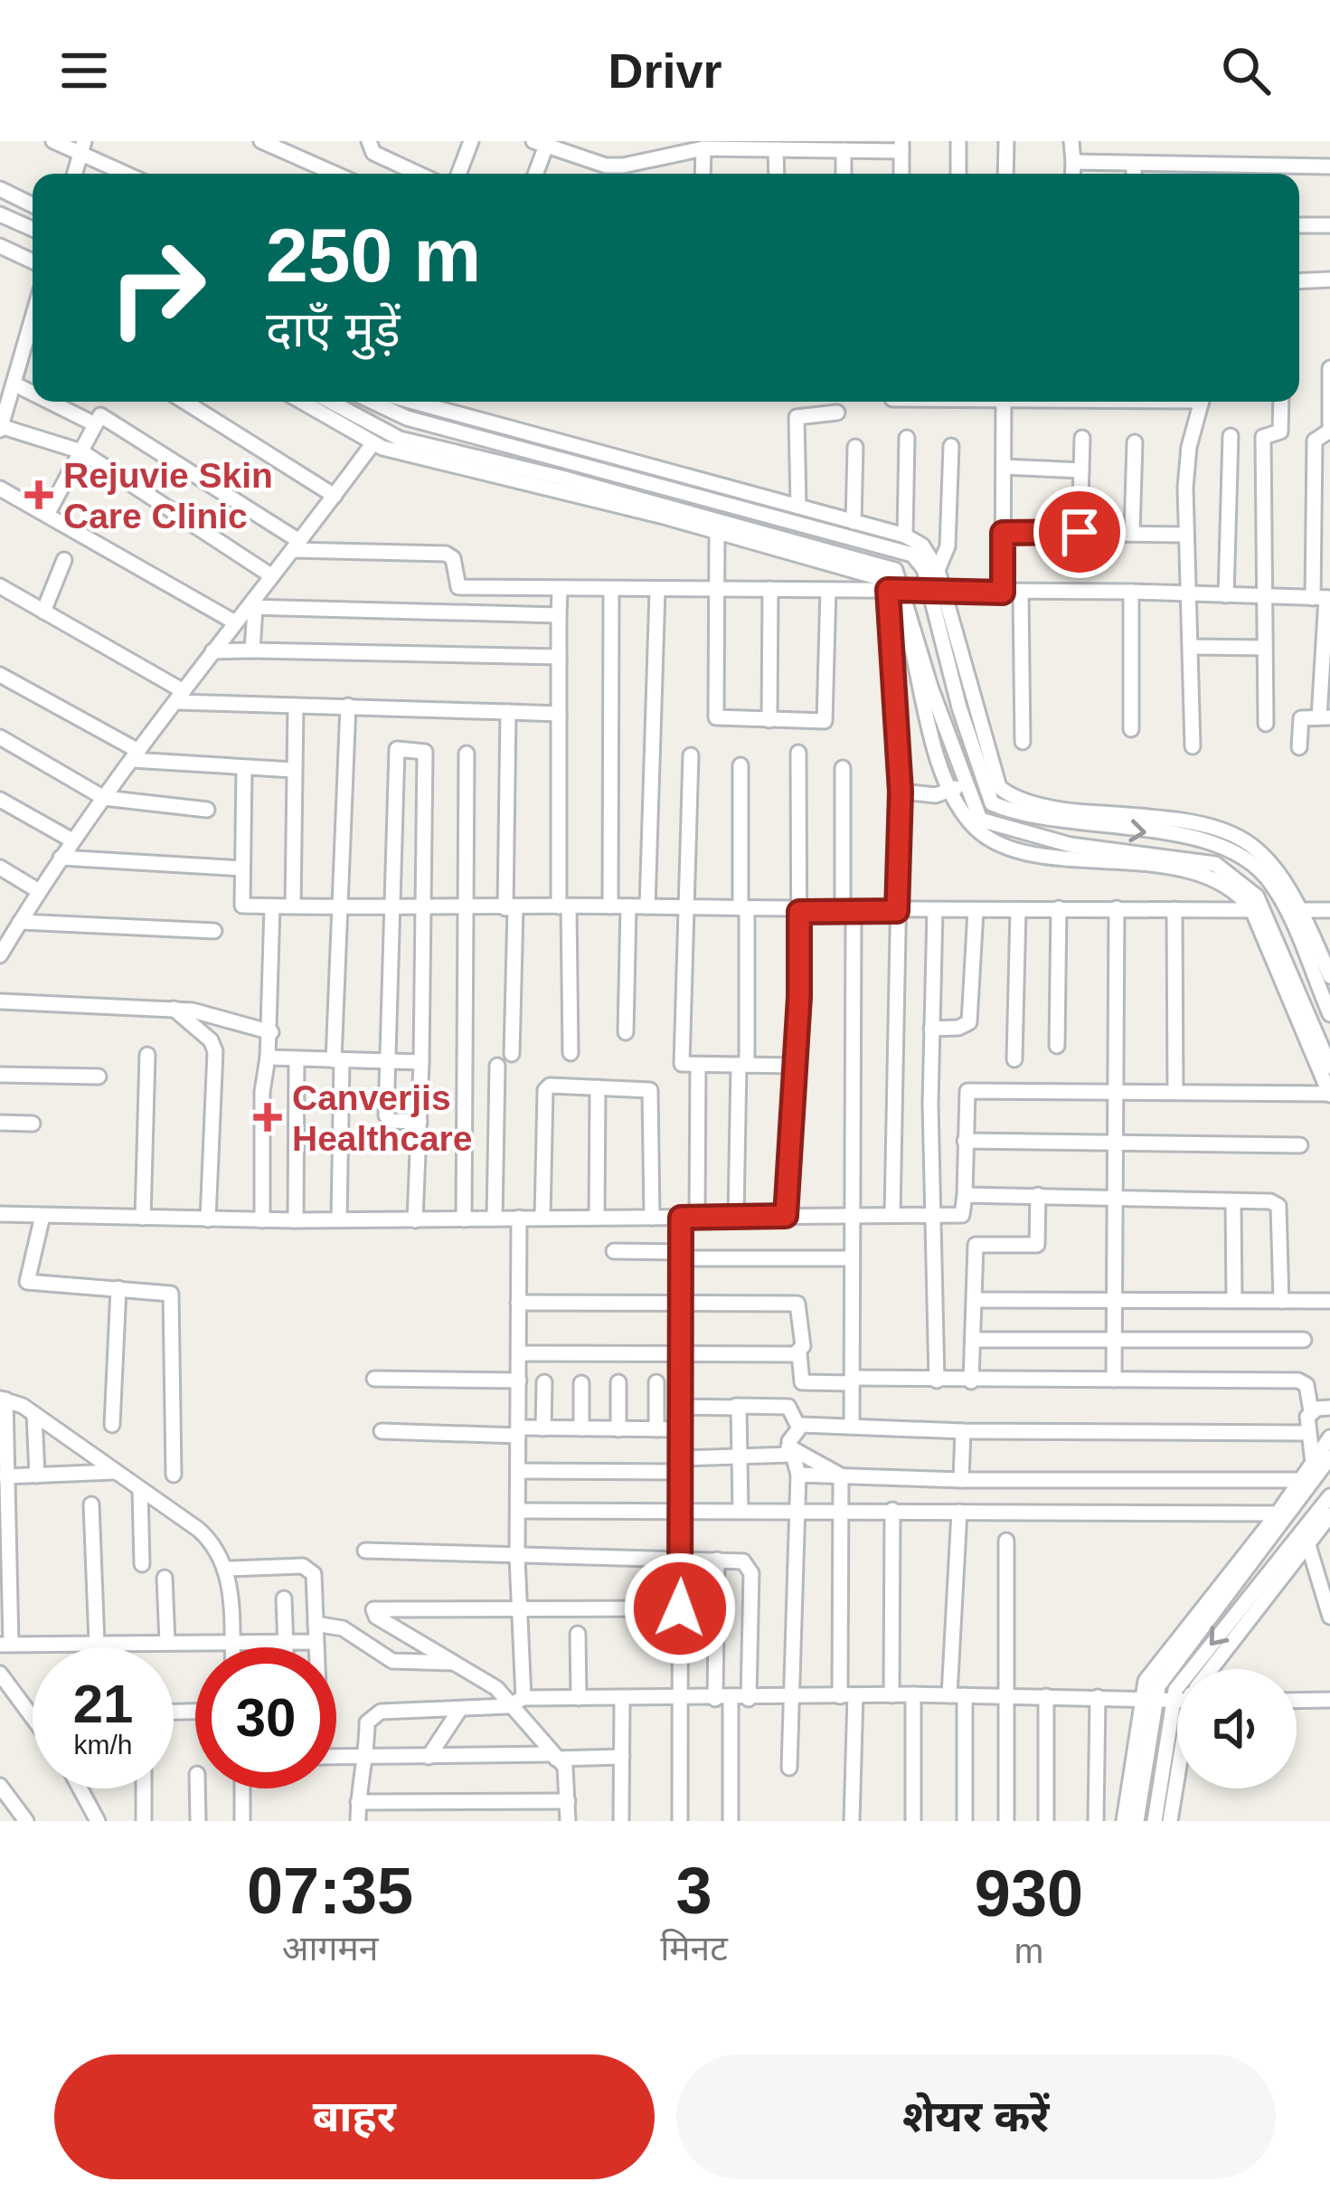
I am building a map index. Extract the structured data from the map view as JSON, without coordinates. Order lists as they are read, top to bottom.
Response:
{
  "places": {
    "health": ["Rejuvie Skin Care Clinic", "Canverjis Healthcare"]
  },
  "page": {
    "header": "Drivr",
    "turn": ["250 m", "दाएँ मुड़ें"],
    "speed": "21 km/h",
    "limit": "30",
    "eta": [
      "07:35",
      "आगमन",
      "3",
      "मिनट",
      "930",
      "m"
    ],
    "buttons": ["बाहर", "शेयर करें"]
  }
}
